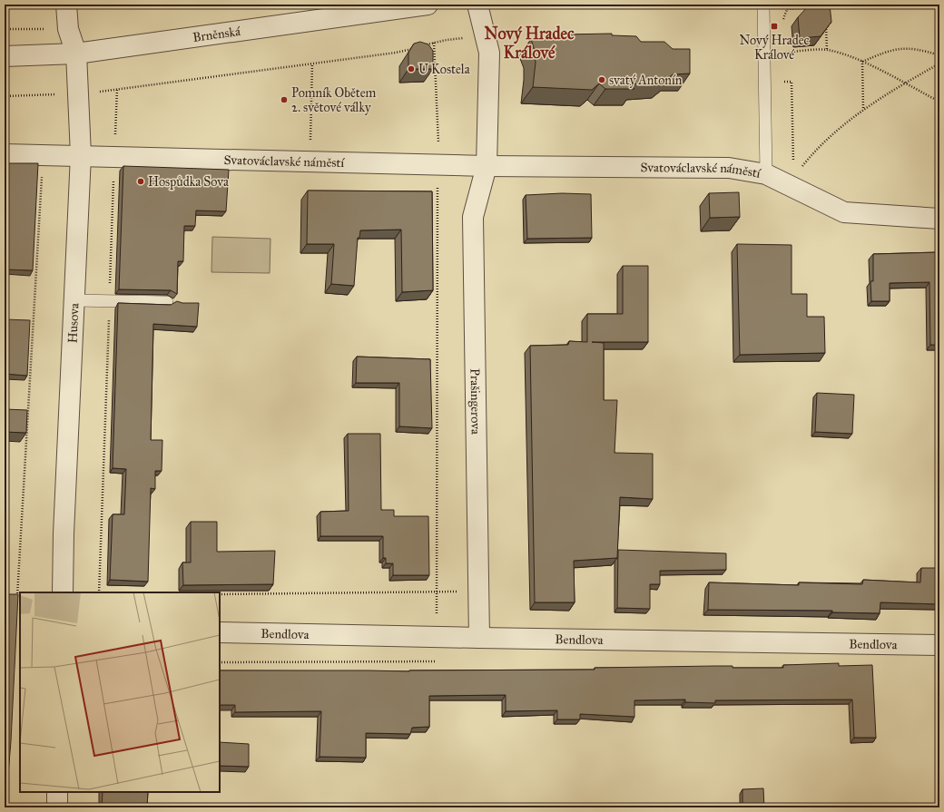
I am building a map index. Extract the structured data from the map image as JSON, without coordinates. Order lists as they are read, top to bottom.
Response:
{
  "streets": {
    "street": [
      "Brněnská",
      "Svatováclavské náměstí",
      "Husova",
      "Prašingerova",
      "Bendlova"
    ]
  },
  "crossings": [
    ["Brněnská", "Husova"],
    ["Svatováclavské náměstí", "Husova"],
    ["Svatováclavské náměstí", "Prašingerova"],
    ["Prašingerova", "Bendlova"]
  ],
  "districts": ["Nový Hradec Králové"],
  "places": {
    "transit": ["Nový Hradec Králové"],
    "other": [
      "U Kostela",
      "svatý Antonín",
      "Pomník Obětem 2. světové války",
      "Hospůdka Sova"
    ]
  }
}
